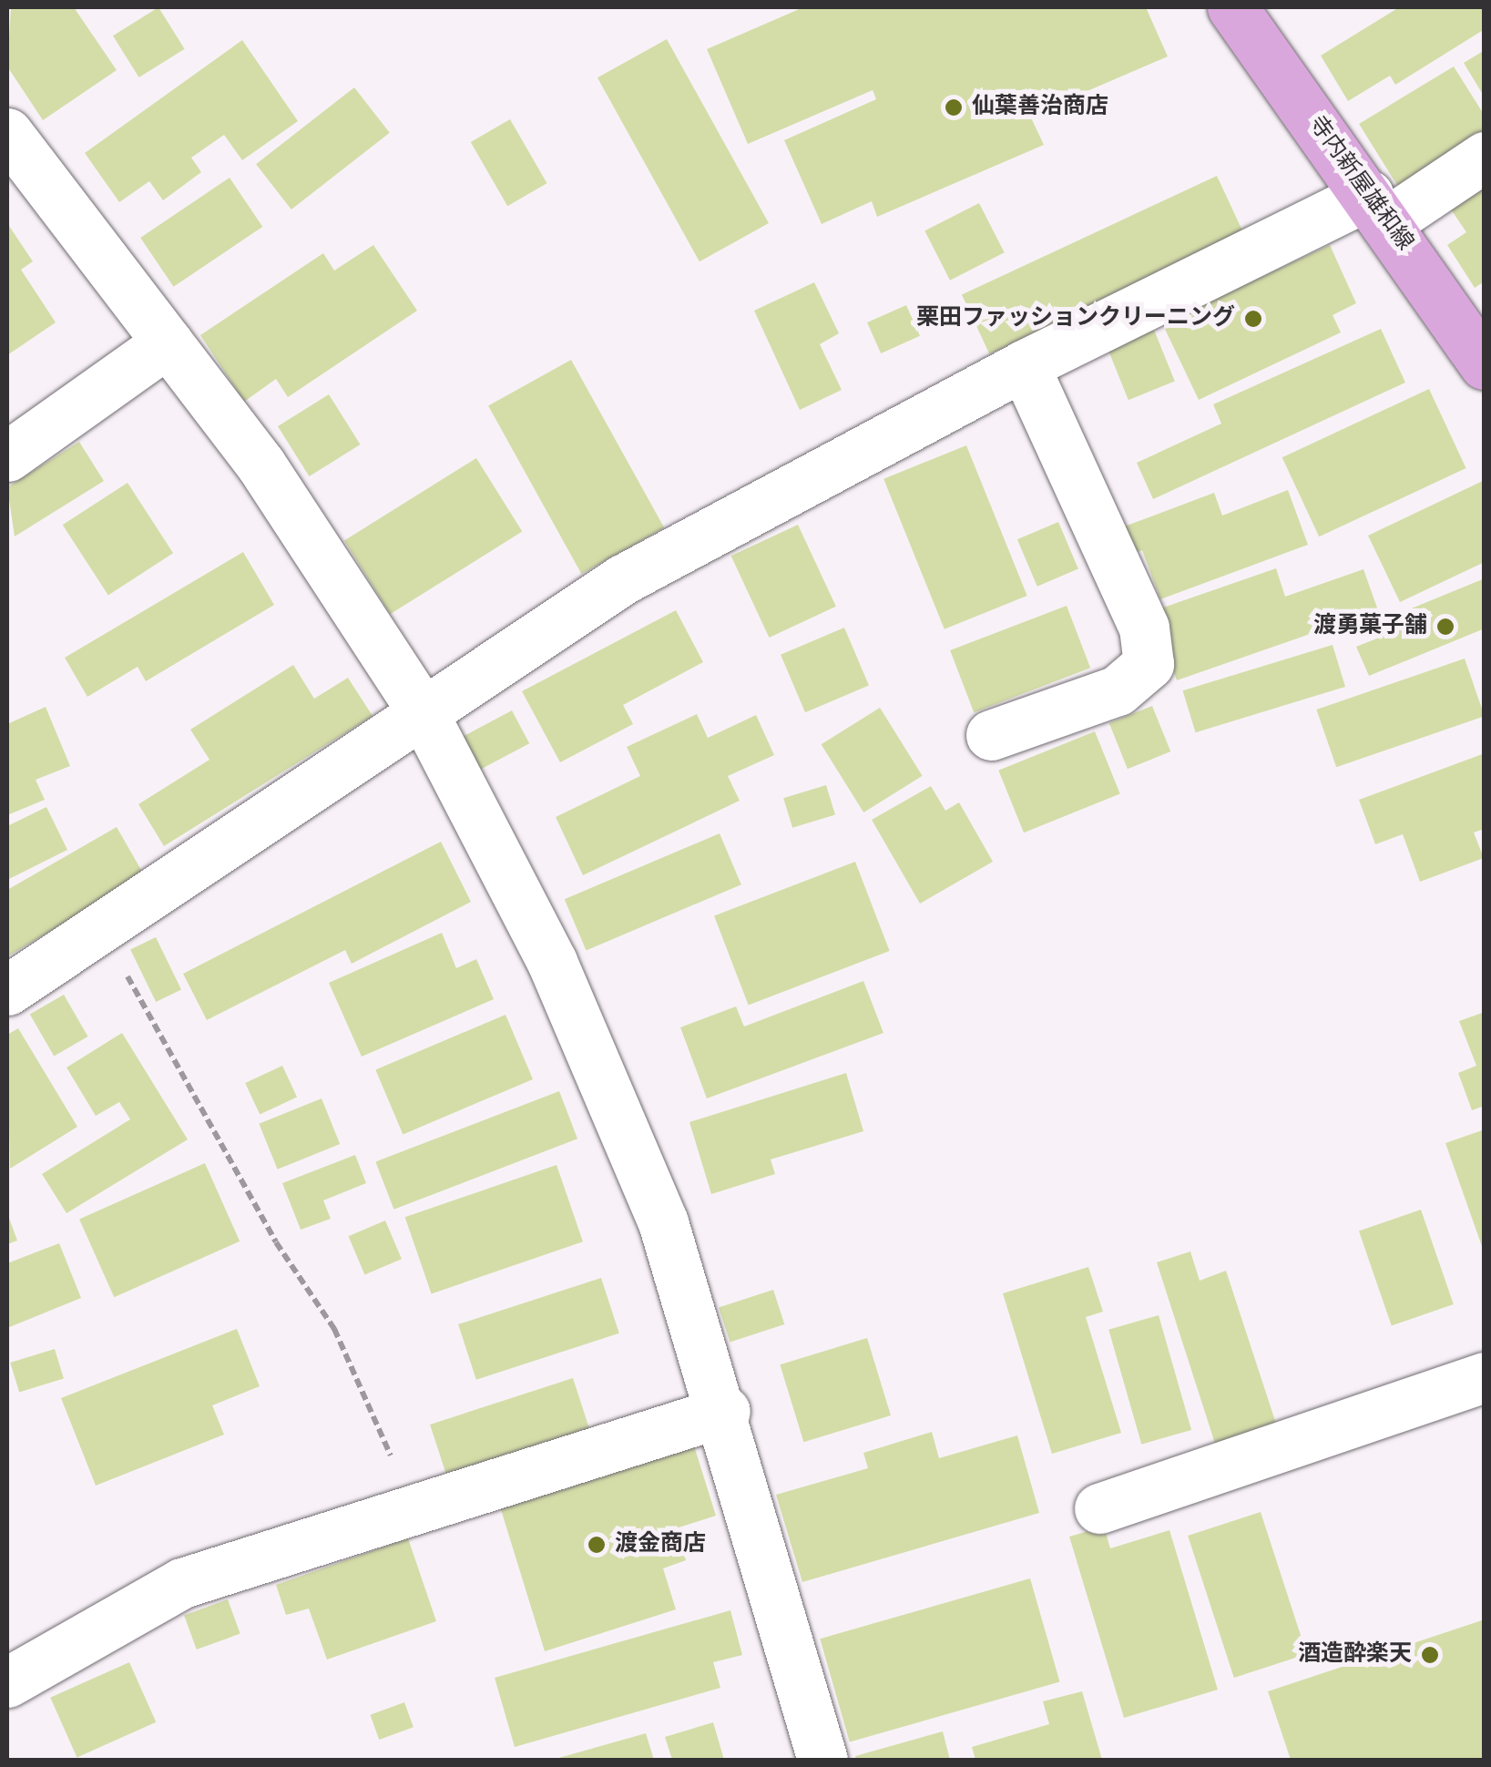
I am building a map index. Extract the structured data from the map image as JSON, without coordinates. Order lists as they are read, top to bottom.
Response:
{
  "streets": {
    "main road": ["寺内新屋雄和線"]
  },
  "places": [
    "仙葉善治商店",
    "栗田ファッションクリーニング",
    "渡勇菓子舗",
    "渡金商店",
    "酒造酔楽天"
  ]
}
